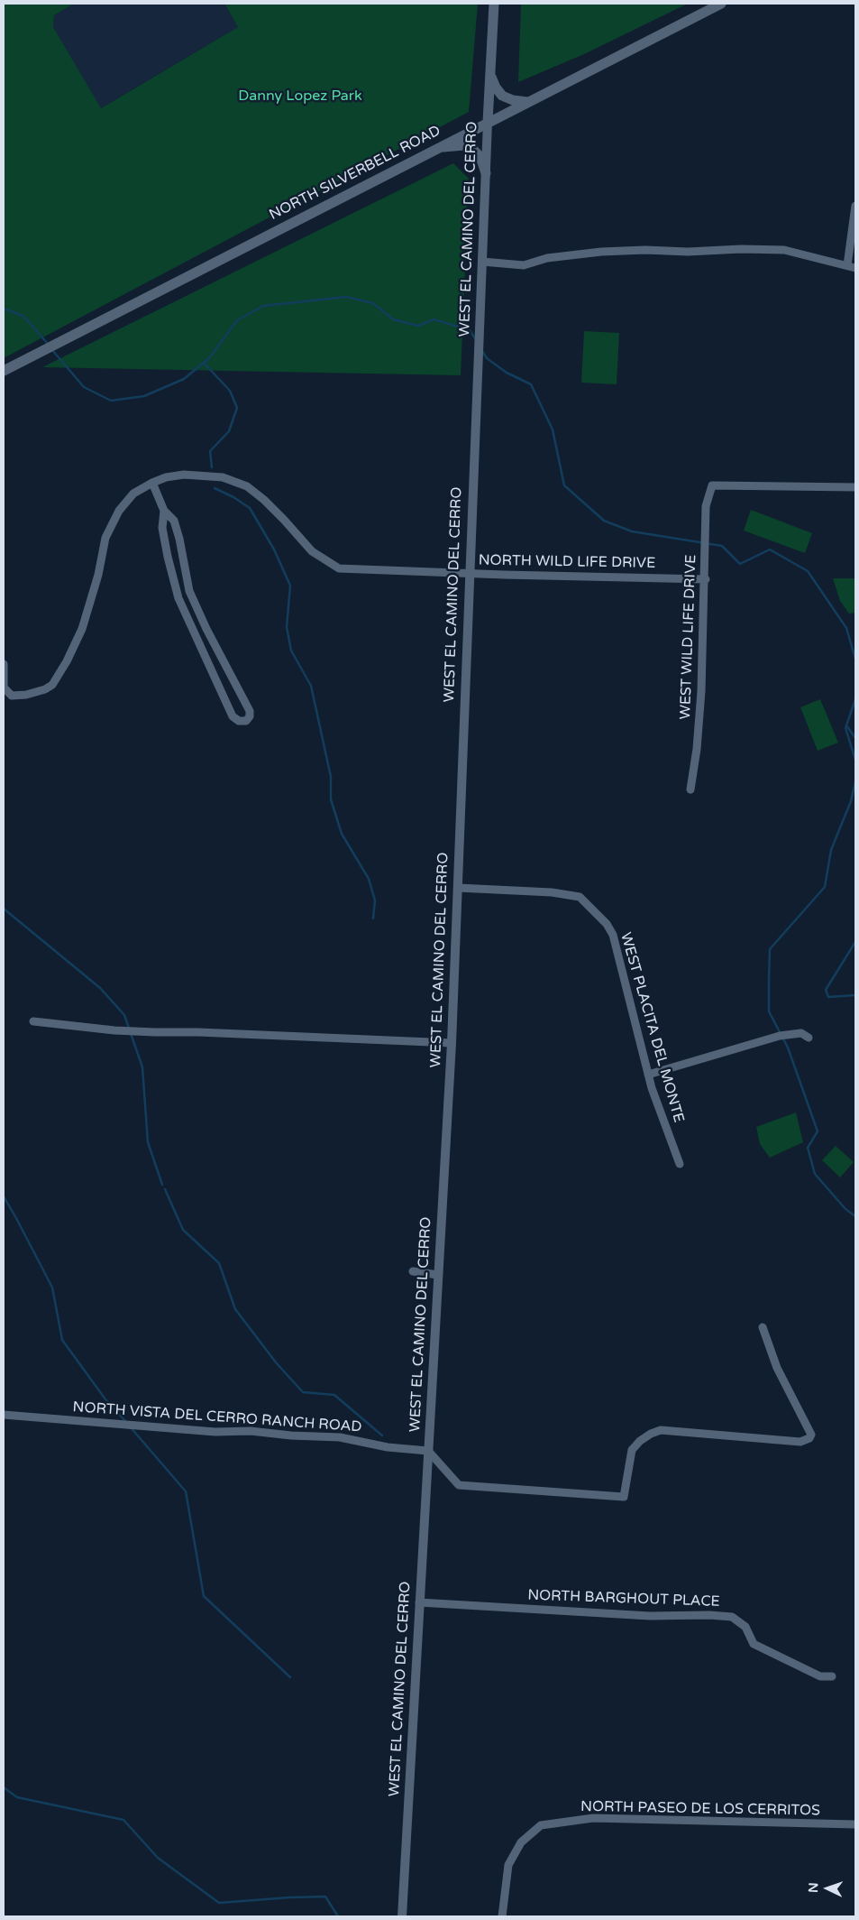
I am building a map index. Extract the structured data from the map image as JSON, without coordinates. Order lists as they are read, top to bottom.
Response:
{
  "streets": {
    "main road": ["NORTH SILVERBELL ROAD", "WEST EL CAMINO DEL CERRO"],
    "street": [
      "NORTH WILD LIFE DRIVE",
      "WEST WILD LIFE DRIVE",
      "WEST PLACITA DEL MONTE",
      "NORTH VISTA DEL CERRO RANCH ROAD",
      "NORTH BARGHOUT PLACE",
      "NORTH PASEO DE LOS CERRITOS"
    ]
  },
  "crossings": [
    ["NORTH SILVERBELL ROAD", "WEST EL CAMINO DEL CERRO"],
    ["WEST EL CAMINO DEL CERRO", "NORTH WILD LIFE DRIVE"],
    ["WEST EL CAMINO DEL CERRO", "WEST PLACITA DEL MONTE"],
    ["WEST EL CAMINO DEL CERRO", "NORTH VISTA DEL CERRO RANCH ROAD"],
    ["WEST EL CAMINO DEL CERRO", "NORTH BARGHOUT PLACE"],
    ["NORTH WILD LIFE DRIVE", "WEST WILD LIFE DRIVE"]
  ],
  "parks": ["Danny Lopez Park"],
  "north": "left"
}
